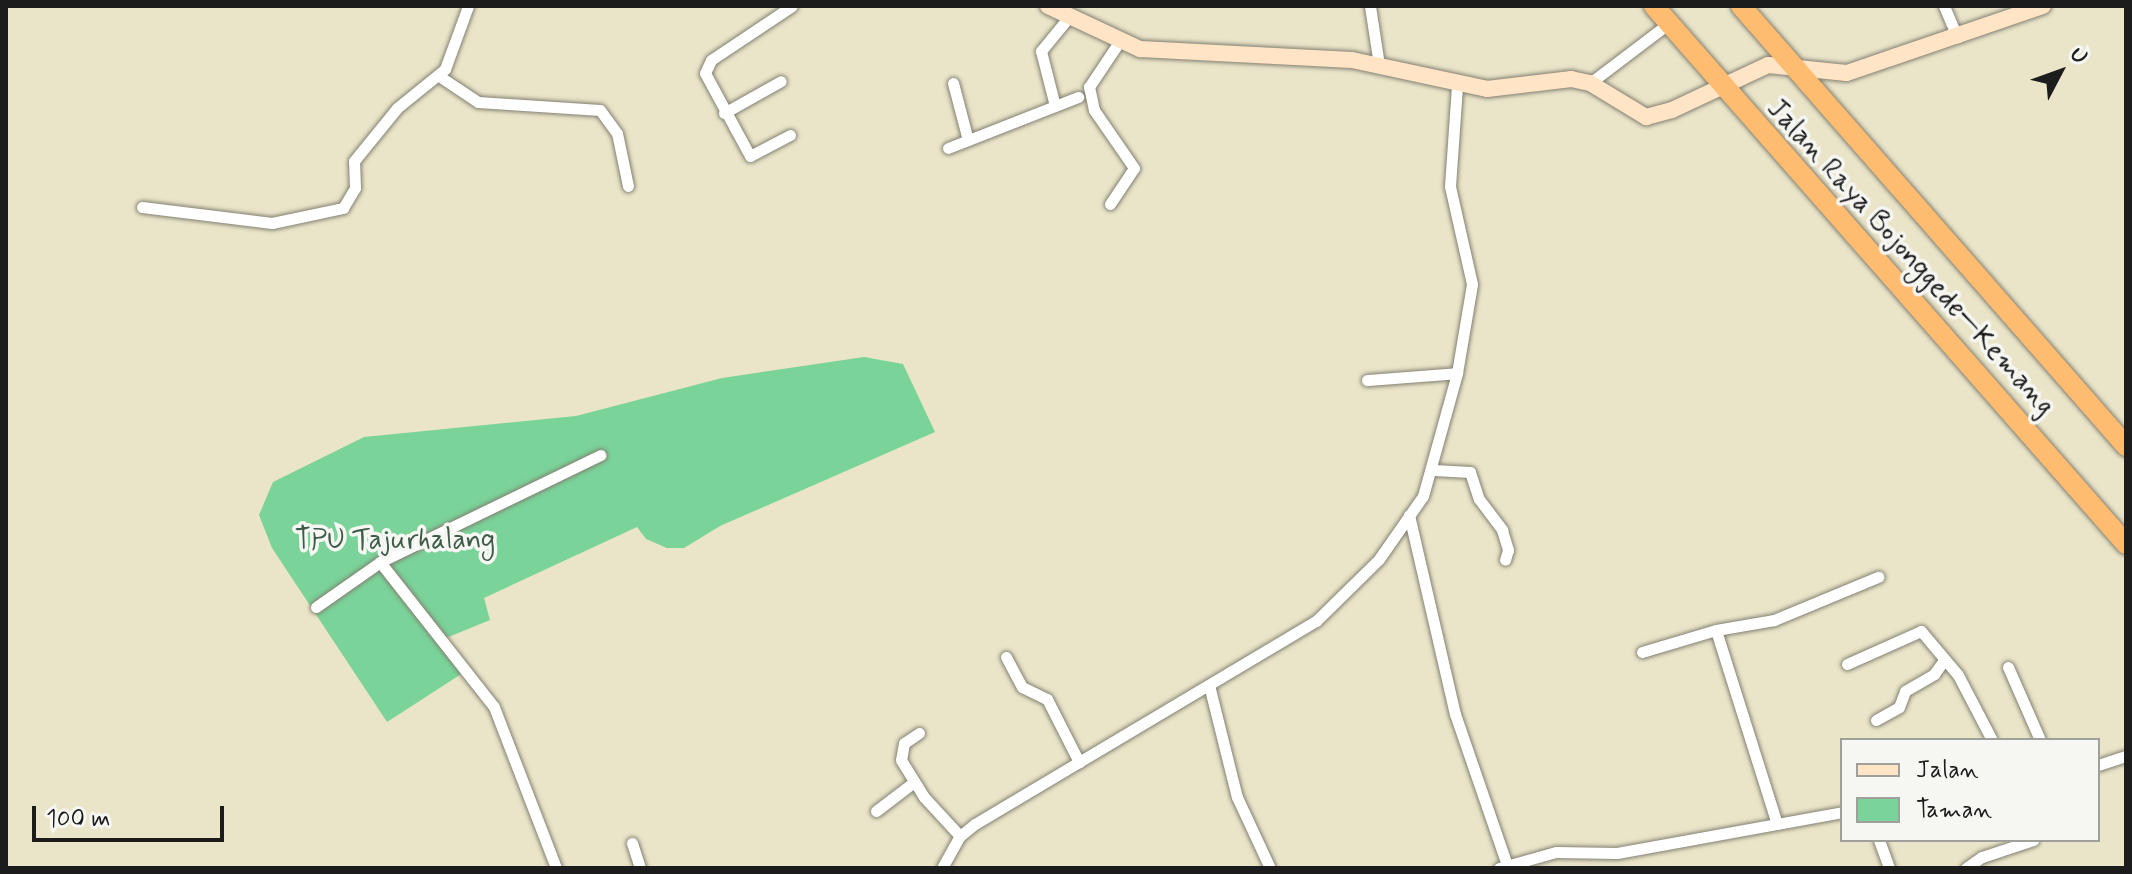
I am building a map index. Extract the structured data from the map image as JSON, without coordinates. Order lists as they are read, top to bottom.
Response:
{
  "streets": {
    "highway": ["Jalan Raya Bojonggede—Kemang"]
  },
  "parks": ["TPU Tajurhalang"],
  "legend": ["Jalan", "Taman"],
  "scale_bar": "100 m",
  "north": "top right"
}
